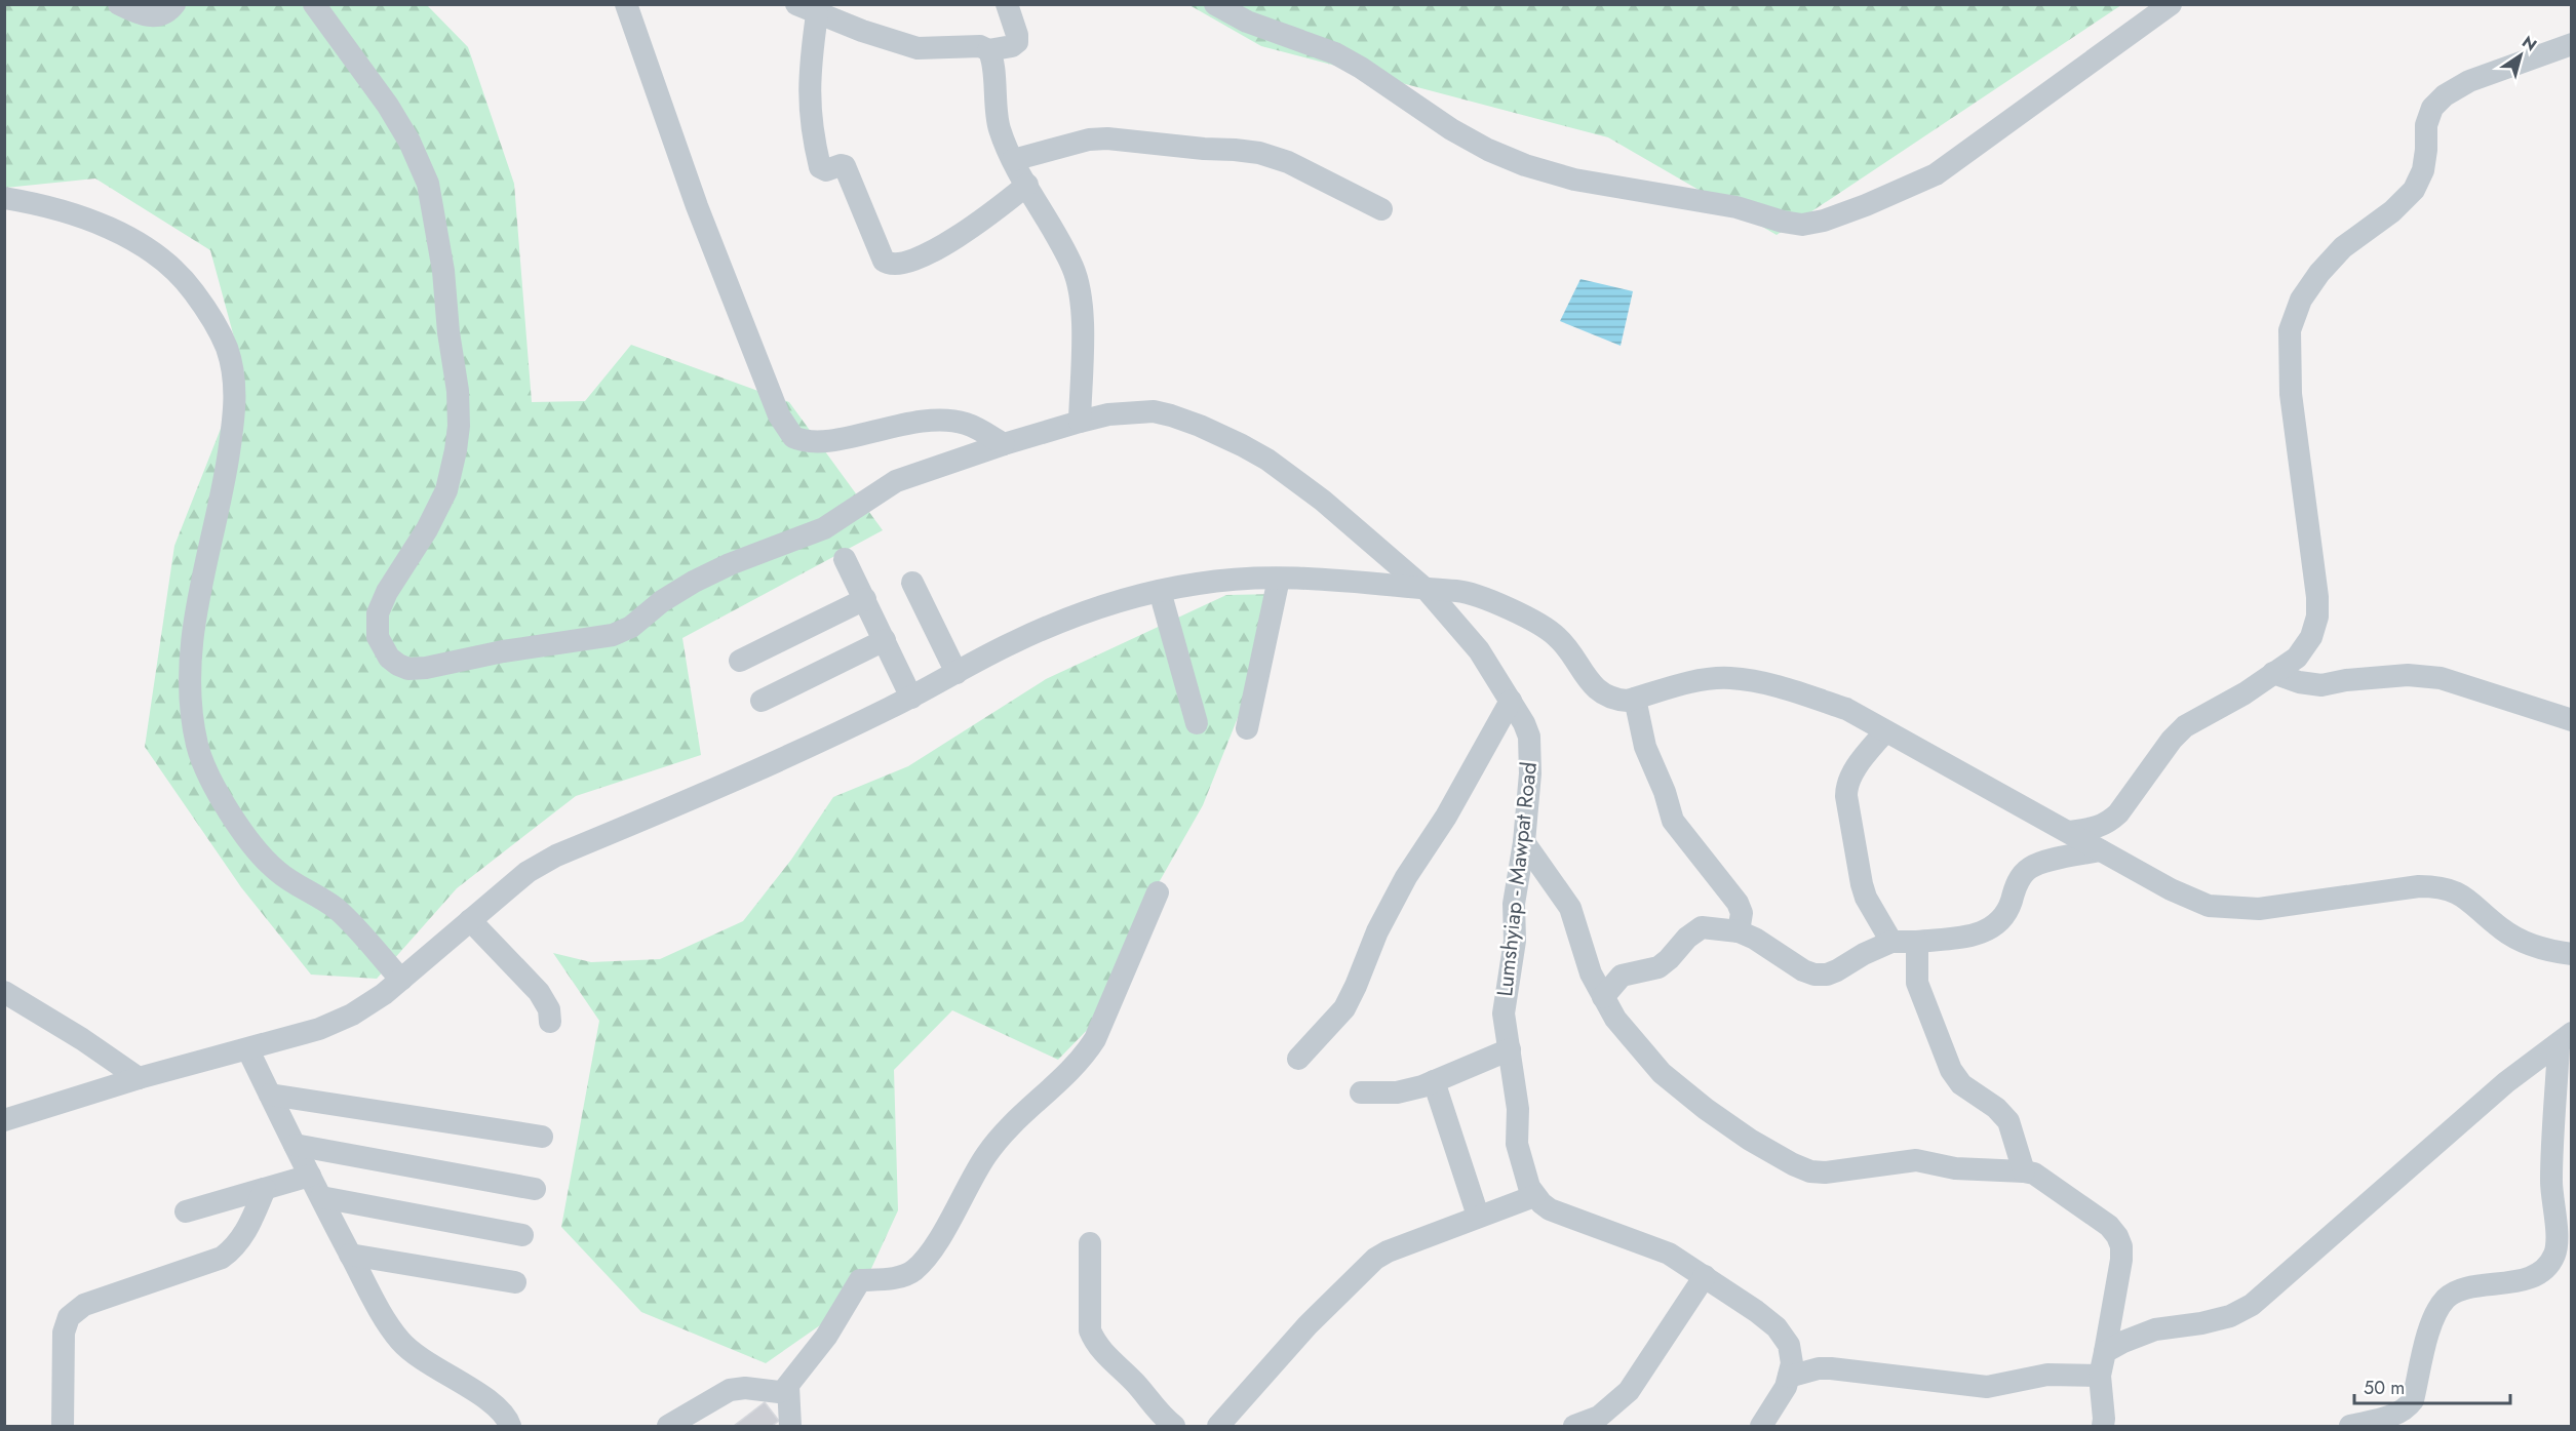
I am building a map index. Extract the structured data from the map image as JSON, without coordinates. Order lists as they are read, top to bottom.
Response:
{
  "streets": {
    "street": ["Lumshyiap - Mawpat Road"]
  },
  "scale_bar": "50 m",
  "north": "top right"
}
